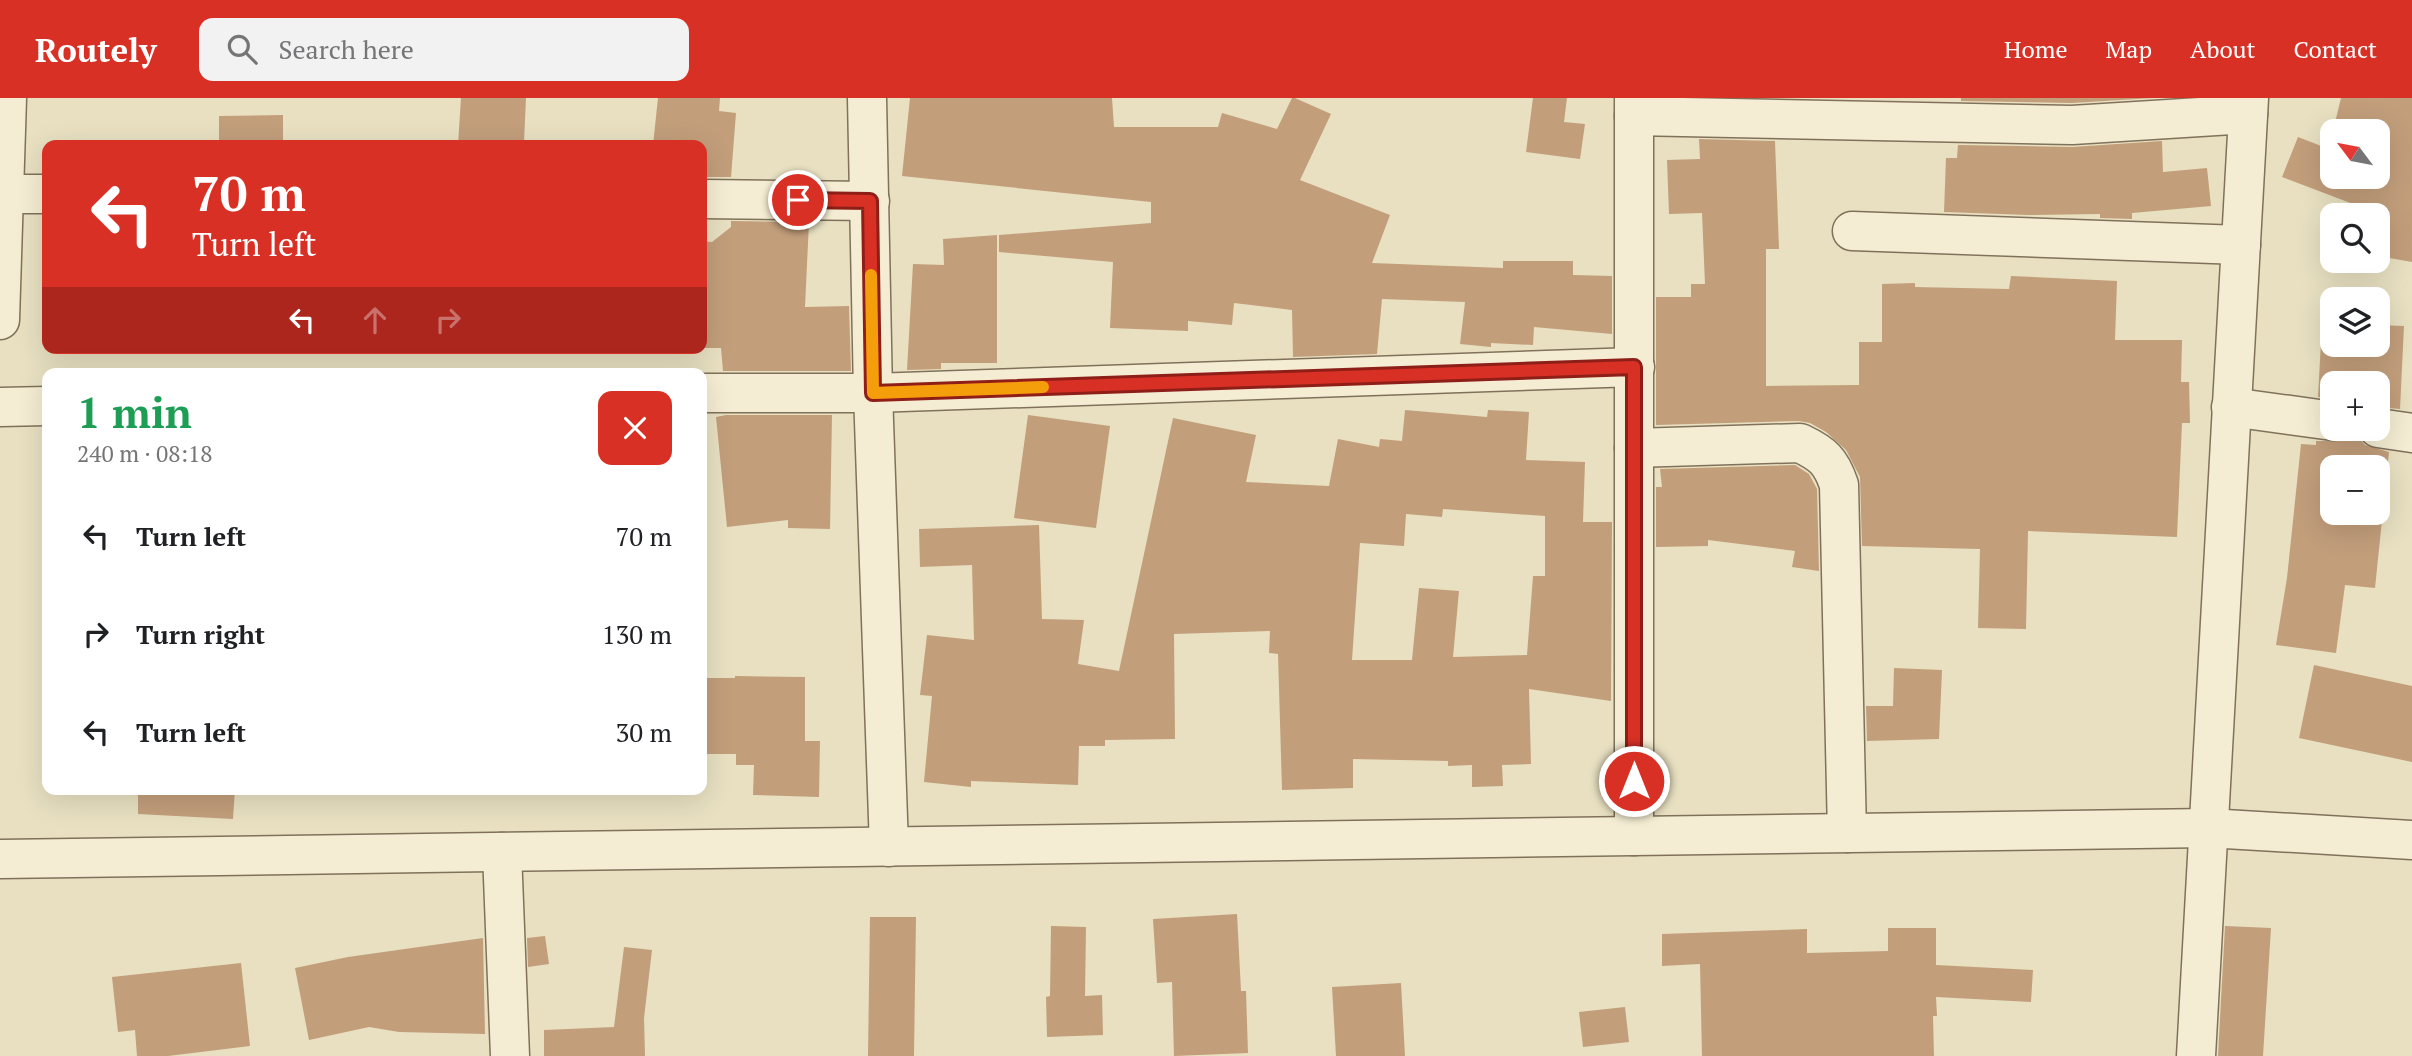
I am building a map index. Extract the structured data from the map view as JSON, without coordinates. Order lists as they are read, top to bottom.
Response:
{
  "north": "top left",
  "page": {
    "header": "Routely",
    "search": "Search here",
    "nav": [
      "Home",
      "Map",
      "About",
      "Contact"
    ],
    "map_buttons": ["+", "−"],
    "turn": ["70 m", "Turn left"],
    "heading": ["1 min", "240 m · 08:18"],
    "list": [
      {
        "name": "Turn left",
        "value": "70 m"
      },
      {
        "name": "Turn right",
        "value": "130 m"
      },
      {
        "name": "Turn left",
        "value": "30 m"
      }
    ]
  }
}
